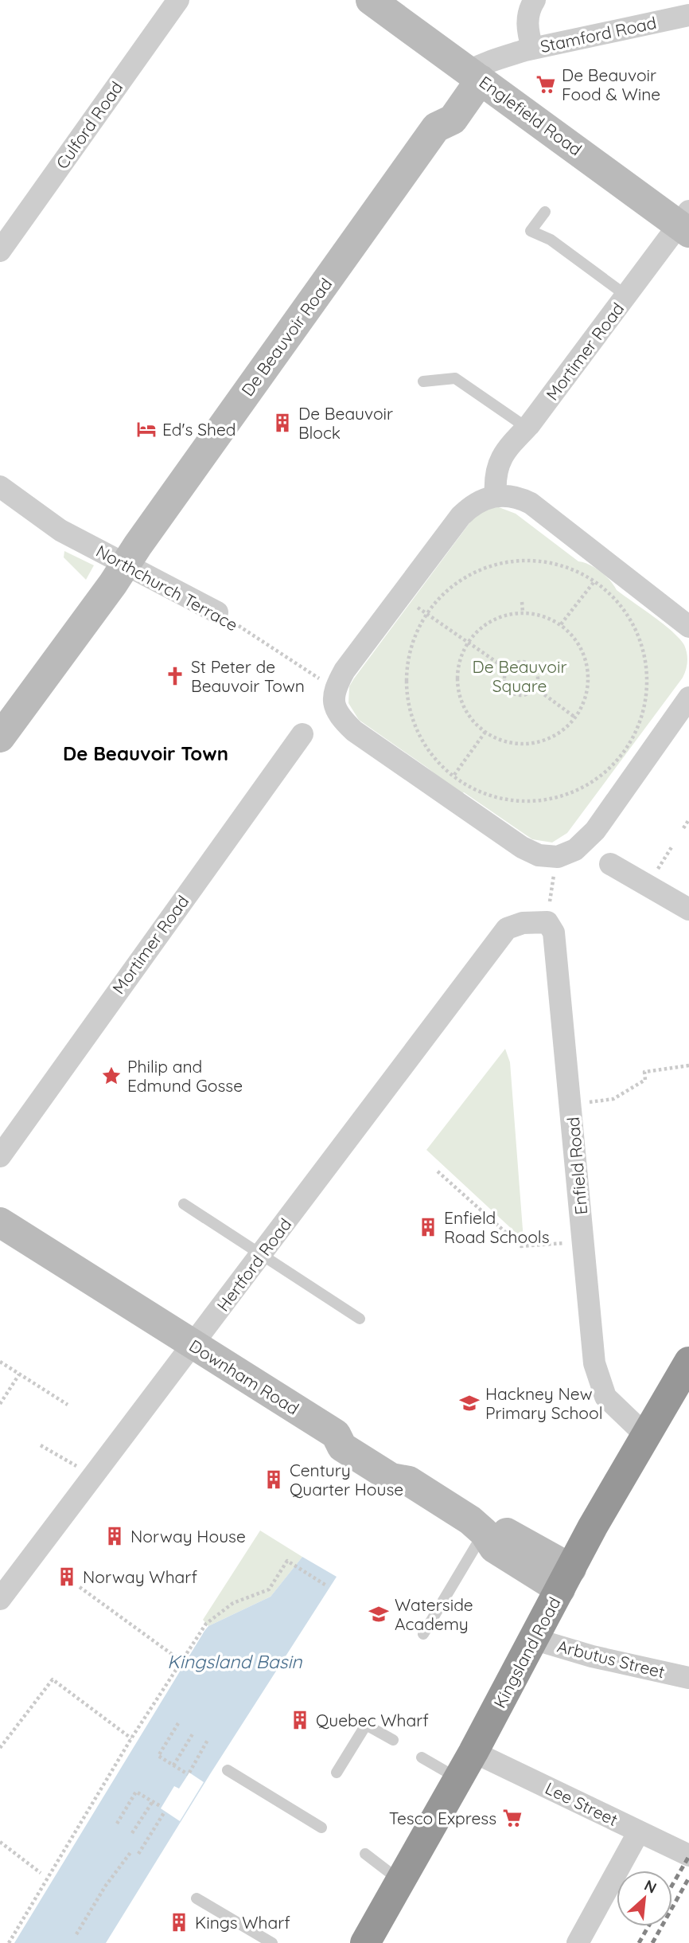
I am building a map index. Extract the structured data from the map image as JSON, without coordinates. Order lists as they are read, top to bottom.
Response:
{
  "streets": {
    "highway": ["Kingsland Road"],
    "street": [
      "Stamford Road",
      "Englefield Road",
      "Culford Road",
      "De Beauvoir Road",
      "Mortimer Road",
      "Northchurch Terrace",
      "Enfield Road",
      "Hertford Road",
      "Downham Road",
      "Arbutus Street",
      "Lee Street"
    ]
  },
  "crossings": [
    ["Stamford Road", "Englefield Road"],
    ["Stamford Road", "De Beauvoir Road"],
    ["Englefield Road", "De Beauvoir Road"],
    ["Englefield Road", "Mortimer Road"],
    ["De Beauvoir Road", "Northchurch Terrace"],
    ["Enfield Road", "Hertford Road"],
    ["Enfield Road", "Kingsland Road"],
    ["Hertford Road", "Downham Road"],
    ["Kingsland Road", "Arbutus Street"],
    ["Kingsland Road", "Lee Street"]
  ],
  "districts": ["De Beauvoir Town"],
  "water": ["Kingsland Basin"],
  "parks": ["De Beauvoir Square"],
  "places": {
    "supermarket": ["De Beauvoir Food & Wine", "Tesco Express"],
    "building": [
      "De Beauvoir Block",
      "Enfield Road Schools",
      "Century Quarter House",
      "Norway House",
      "Norway Wharf",
      "Quebec Wharf",
      "Kings Wharf"
    ],
    "hotel": ["Ed's Shed"],
    "church": ["St Peter de Beauvoir Town"],
    "place": ["Philip and Edmund Gosse"],
    "school or university": ["Hackney New Primary School", "Waterside Academy"]
  },
  "north": "top right"
}
